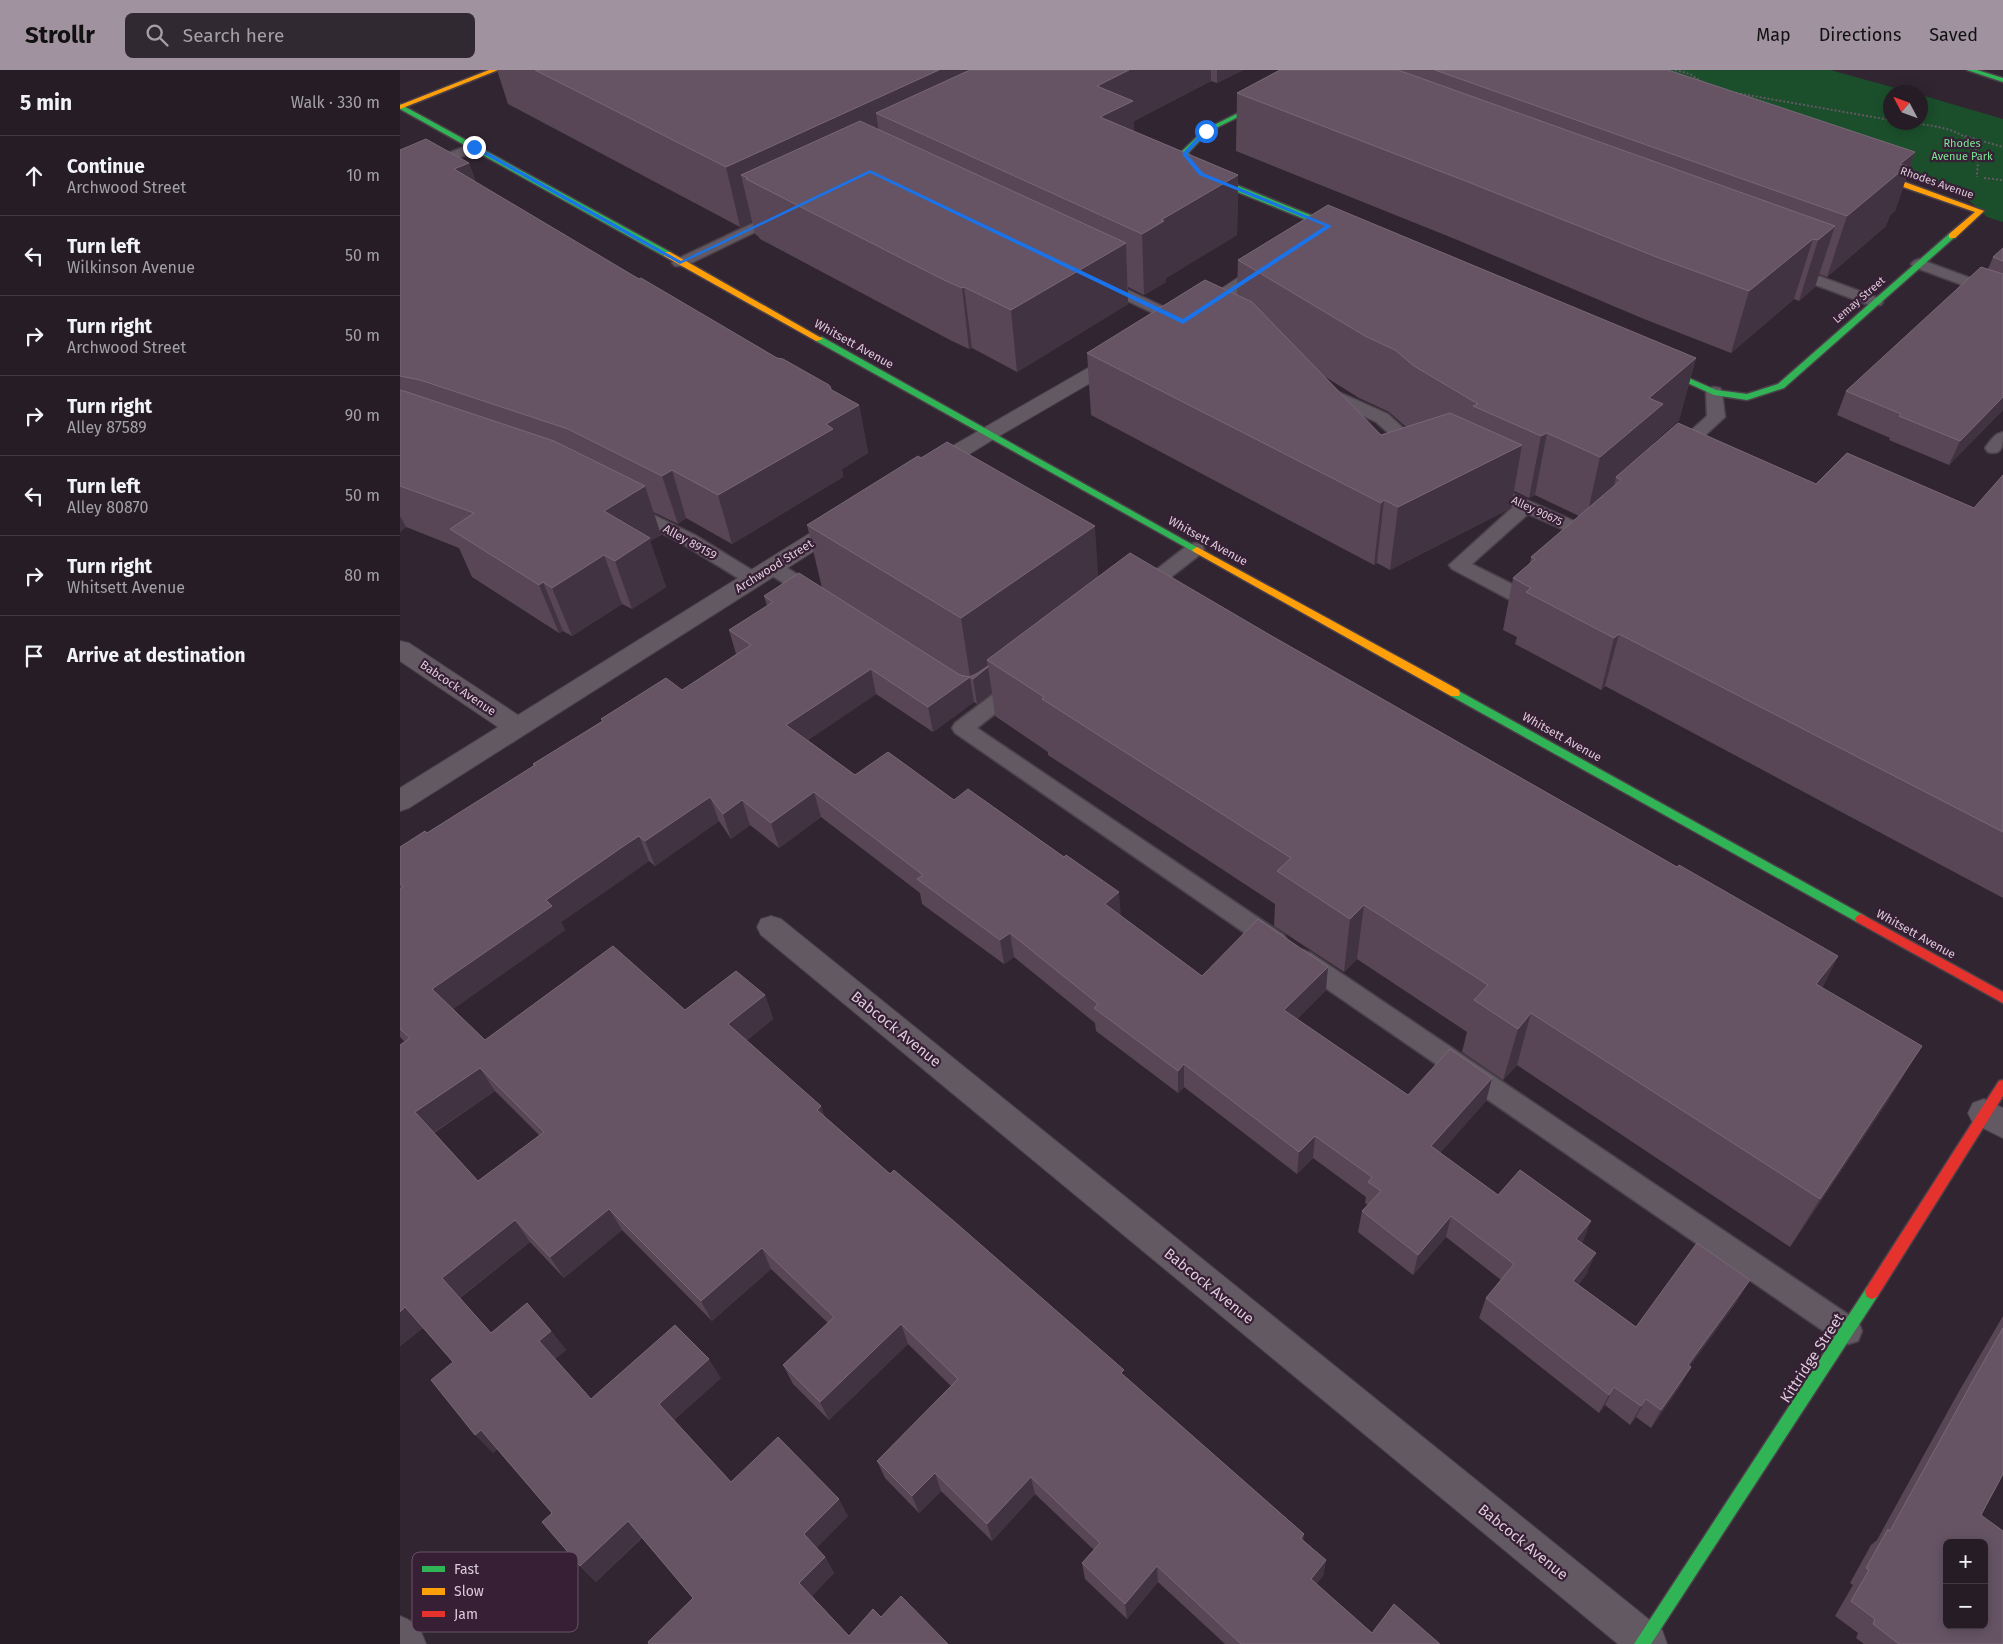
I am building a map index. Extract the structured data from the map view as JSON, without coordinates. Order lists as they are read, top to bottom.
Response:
{
  "streets": {
    "main road": [
      "Rhodes Avenue",
      "Lemay Street",
      "Whitsett Avenue",
      "Kittridge Street"
    ],
    "street": ["Archwood Street", "Babcock Avenue"],
    "lane": ["Alley 90675", "Alley 89159"]
  },
  "crossings": [
    ["Rhodes Avenue", "Lemay Street"],
    ["Alley 89159", "Archwood Street"],
    ["Archwood Street", "Babcock Avenue"],
    ["Babcock Avenue", "Kittridge Street"]
  ],
  "parks": ["Rhodes Avenue Park"],
  "legend": ["Fast", "Slow", "Jam"],
  "north": "top left",
  "page": {
    "header": "Strollr",
    "search": "Search here",
    "nav": ["Map", "Directions", "Saved"],
    "heading": ["5 min", "Walk · 330 m"],
    "list": [
      ["Continue", "Archwood Street", "10 m"],
      ["Turn left", "Wilkinson Avenue", "50 m"],
      ["Turn right", "Archwood Street", "50 m"],
      ["Turn right", "Alley 87589", "90 m"],
      ["Turn left", "Alley 80870", "50 m"],
      ["Turn right", "Whitsett Avenue", "80 m"],
      "Arrive at destination"
    ],
    "map_buttons": ["+", "−"]
  }
}
